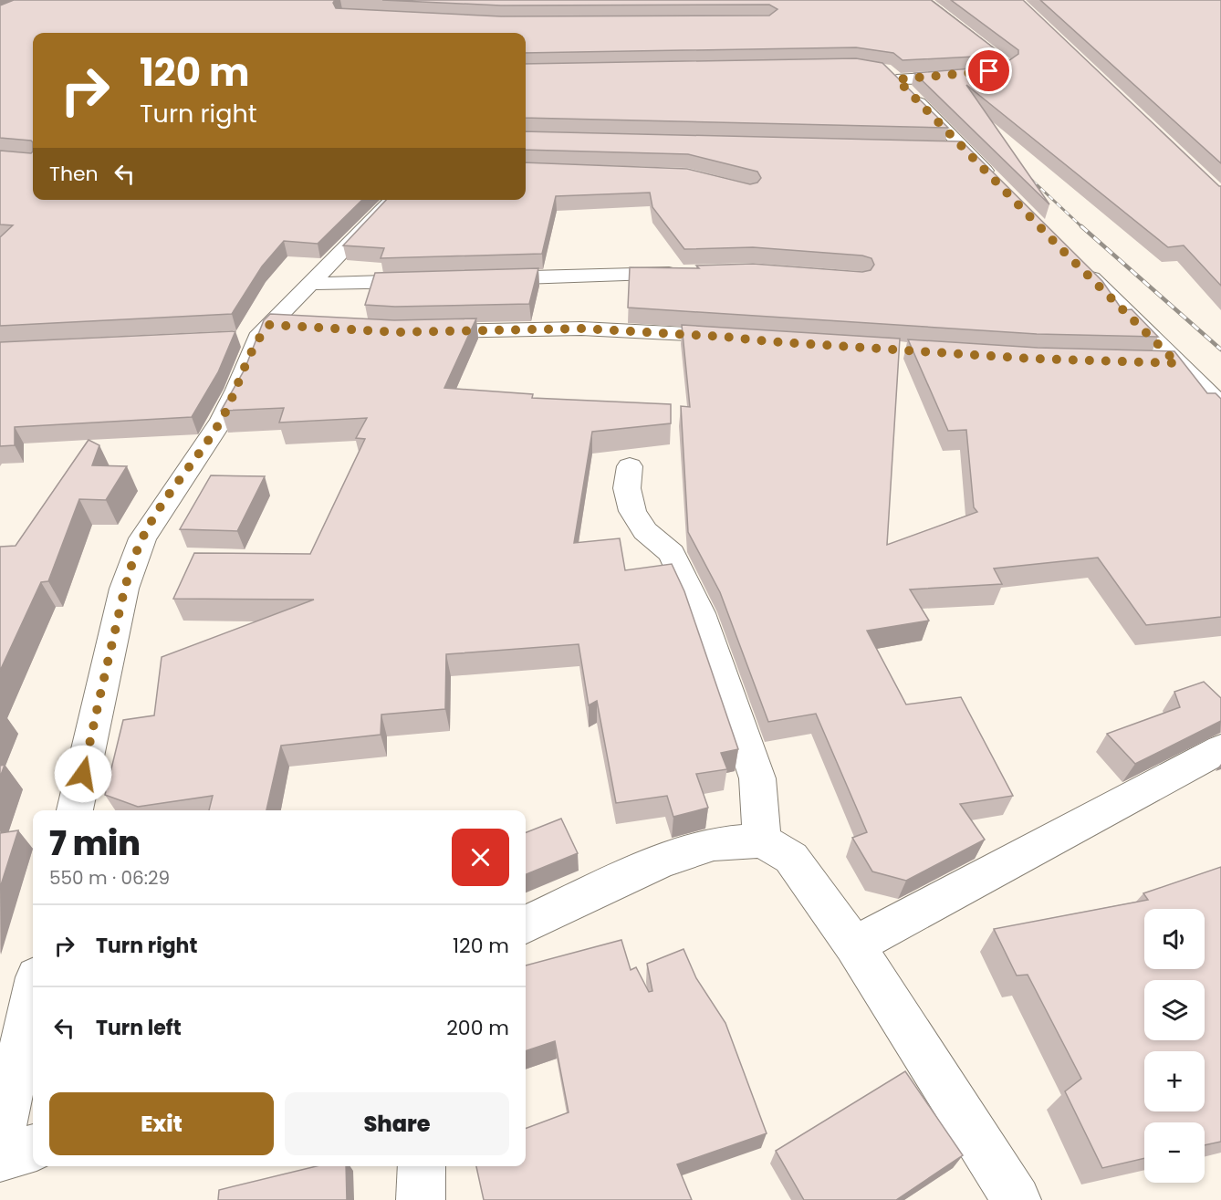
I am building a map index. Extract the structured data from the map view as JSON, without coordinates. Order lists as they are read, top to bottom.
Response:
{
  "page": {
    "turn": ["120 m", "Turn right"],
    "then": "Then",
    "heading": ["7 min", "550 m · 06:29"],
    "list": [
      {
        "name": "Turn right",
        "value": "120 m"
      },
      {
        "name": "Turn left",
        "value": "200 m"
      }
    ],
    "map_buttons": ["+", "−"],
    "buttons": ["Exit", "Share"]
  }
}
